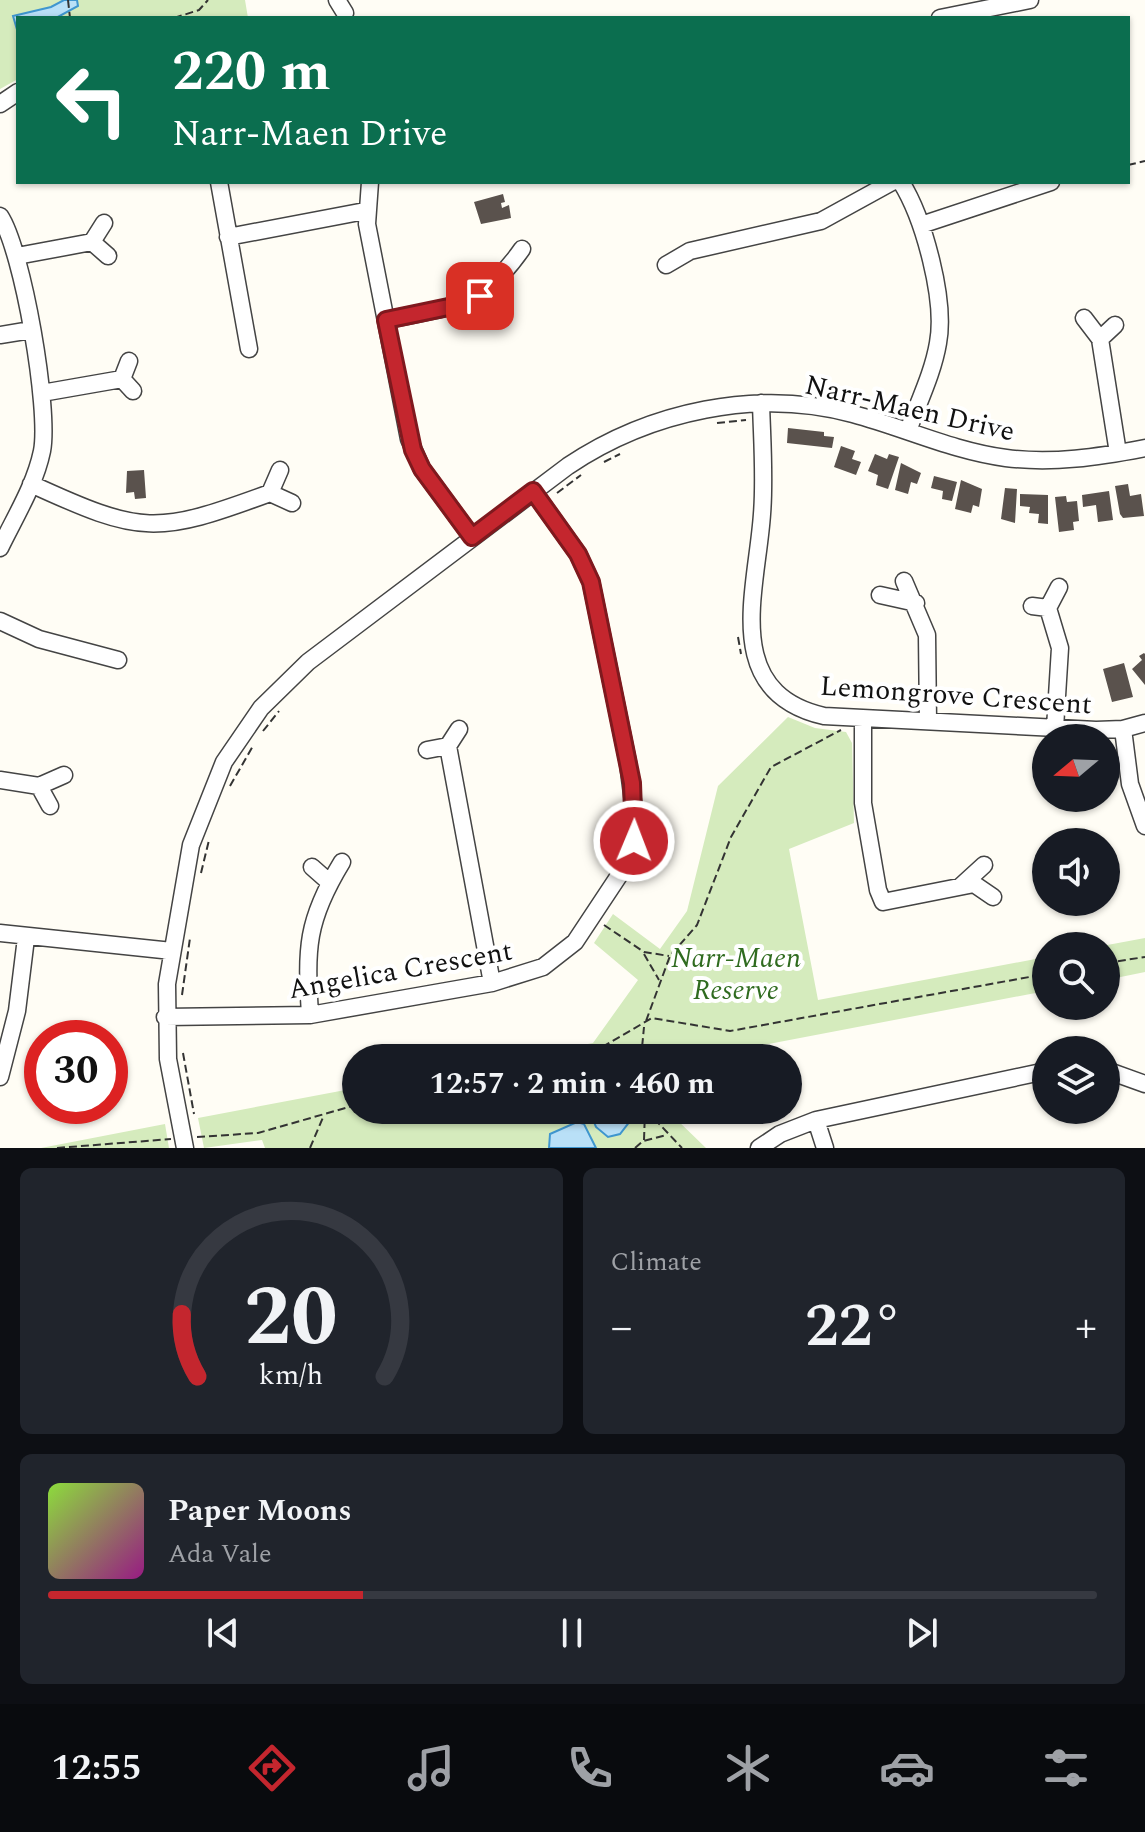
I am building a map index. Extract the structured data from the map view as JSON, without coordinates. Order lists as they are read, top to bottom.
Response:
{
  "streets": {
    "street": ["Narr-Maen Drive", "Lemongrove Crescent", "Angelica Crescent"]
  },
  "crossings": [
    ["Narr-Maen Drive", "Lemongrove Crescent"],
    ["Narr-Maen Drive", "Angelica Crescent"]
  ],
  "parks": ["Narr-Maen Reserve"],
  "north": "left",
  "page": {
    "turn": ["220 m", "Narr-Maen Drive"],
    "limit": "30",
    "trip": "12:57 · 2 min · 460 m",
    "tile": "Climate",
    "heat": ["−", "22°", "+"],
    "song": ["Paper Moons", "Ada Vale"],
    "tabs": "12:55",
    "gauge": ["20", "km/h"]
  }
}
